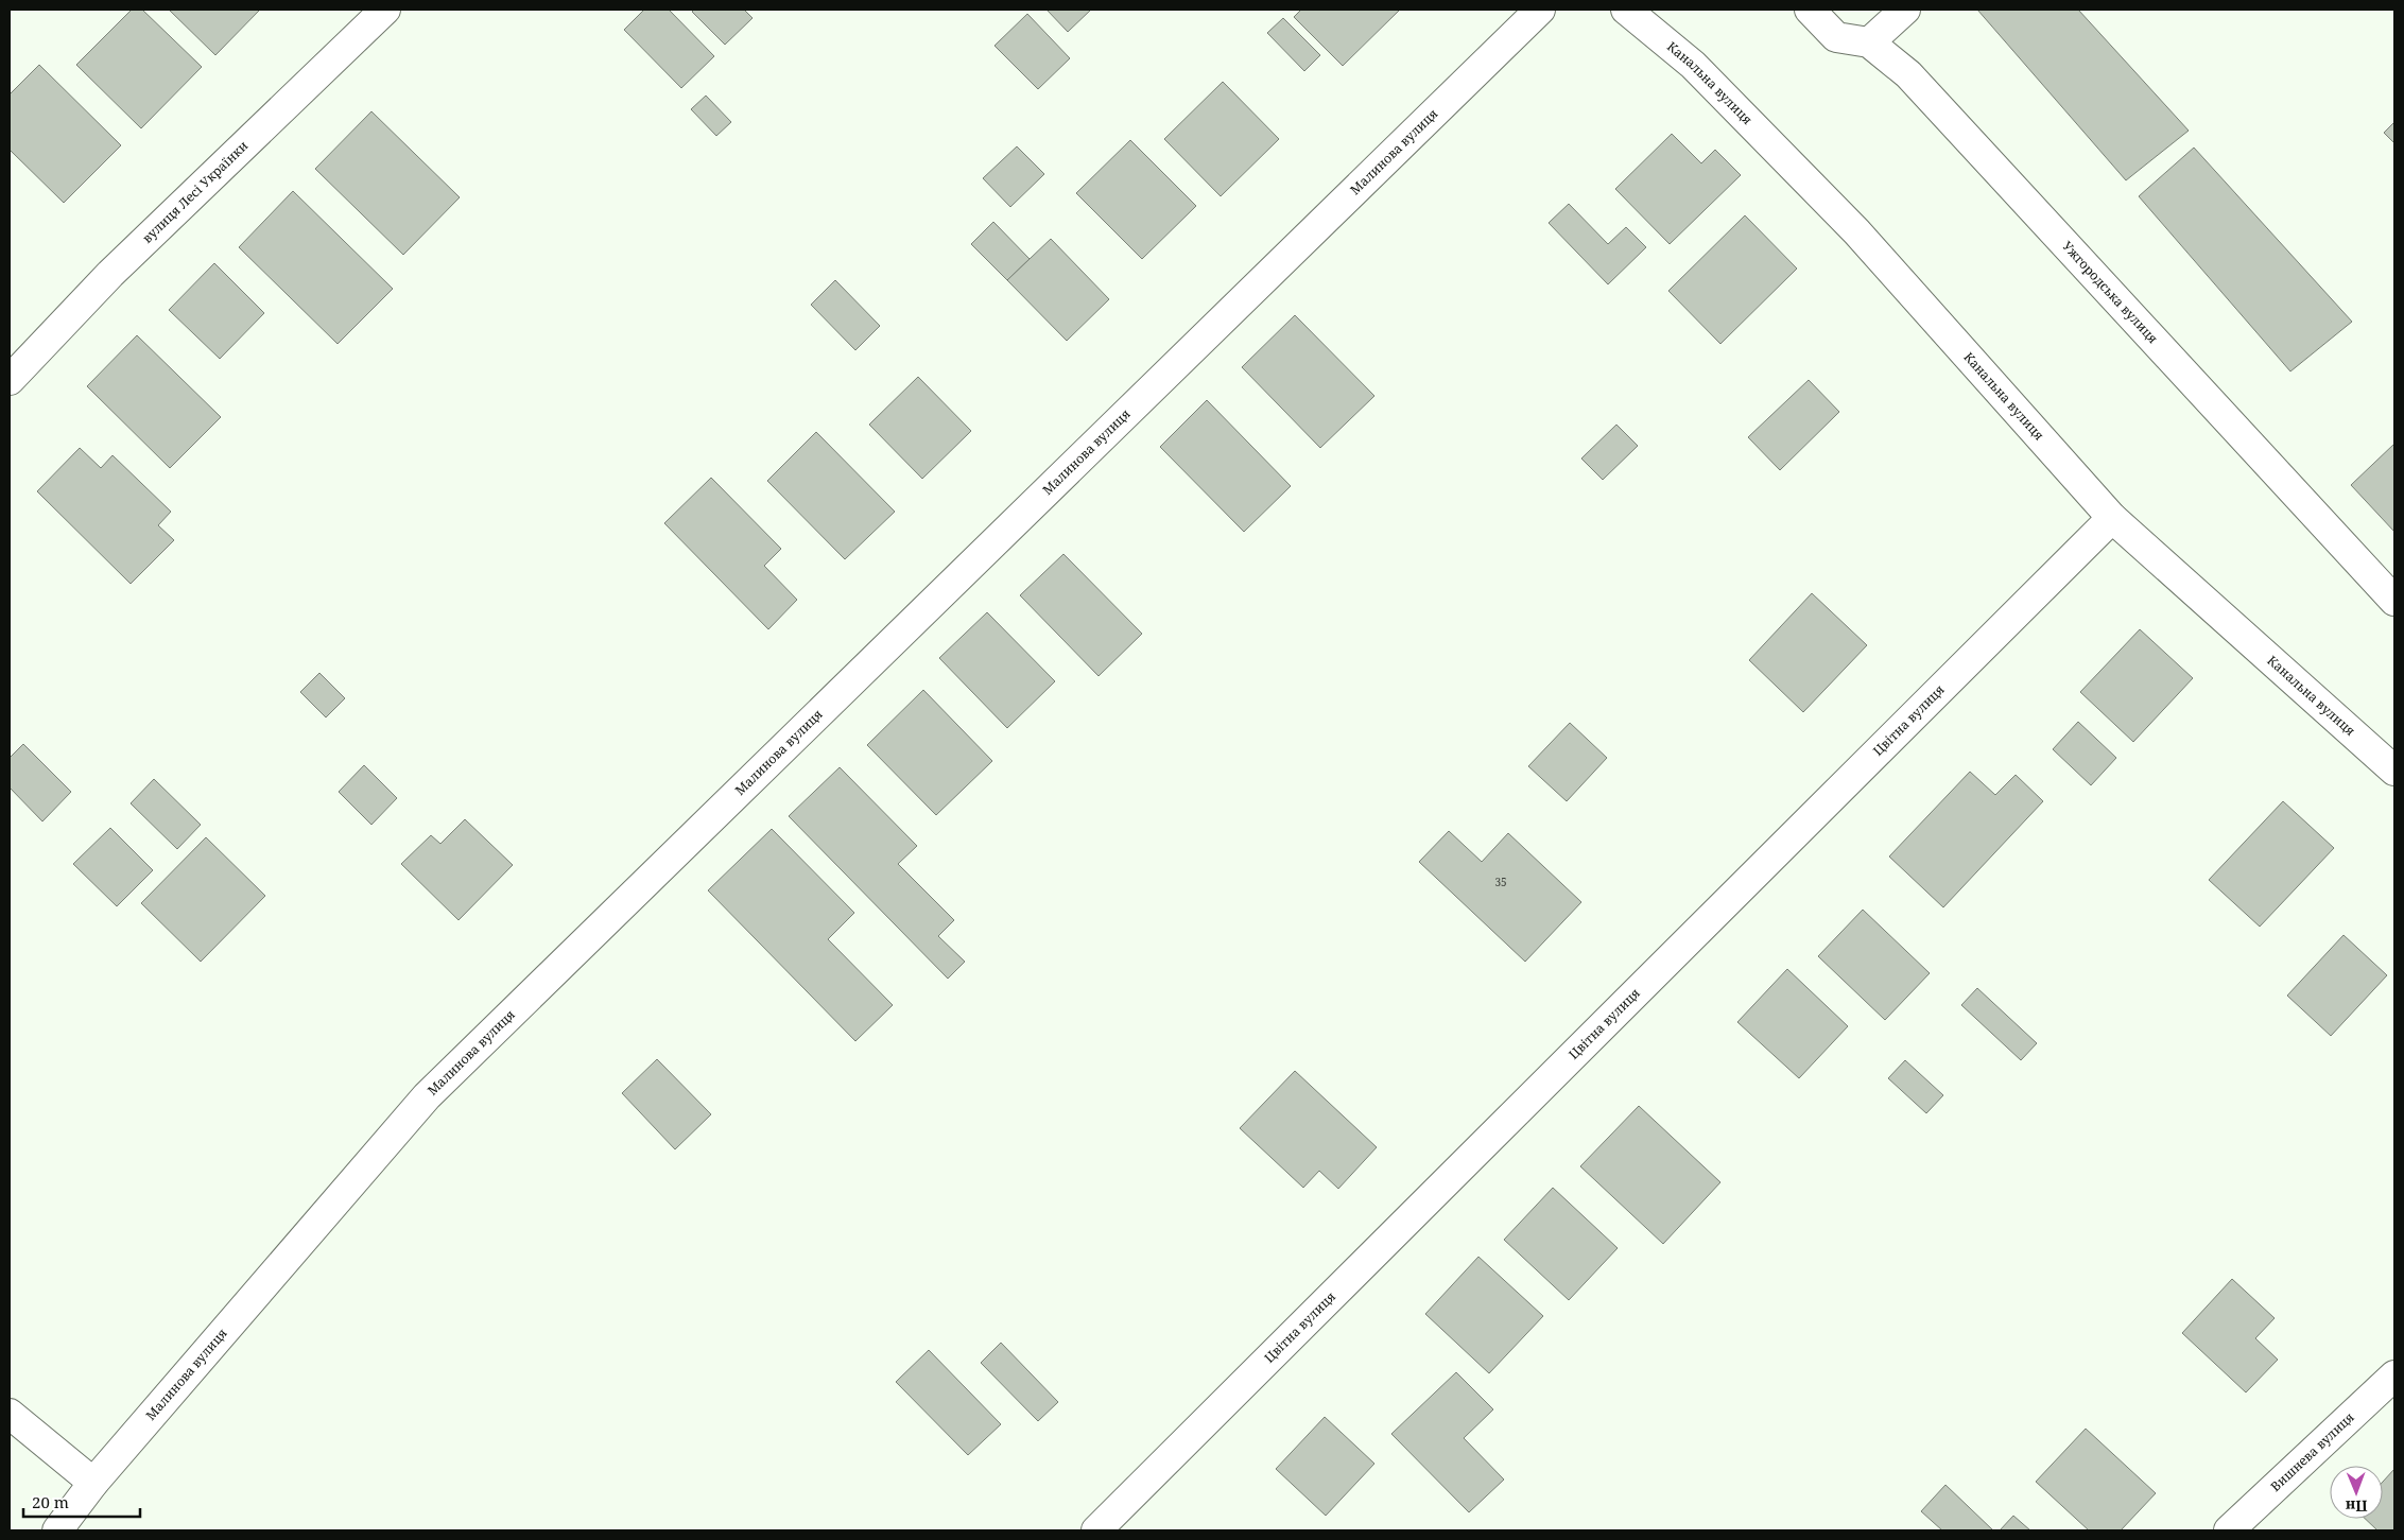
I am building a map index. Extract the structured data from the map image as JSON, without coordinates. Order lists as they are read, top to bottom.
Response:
{
  "streets": {
    "street": [
      "Канальна вулиця",
      "Малинова вулиця",
      "вулиця Лесі Українки",
      "Ужгородська вулиця",
      "Цвітна вулиця",
      "Вишнева вулиця"
    ]
  },
  "crossings": [
    ["Канальна вулиця", "Цвітна вулиця"]
  ],
  "house_numbers": ["35"],
  "scale_bar": "20 m",
  "north": "bottom"
}
